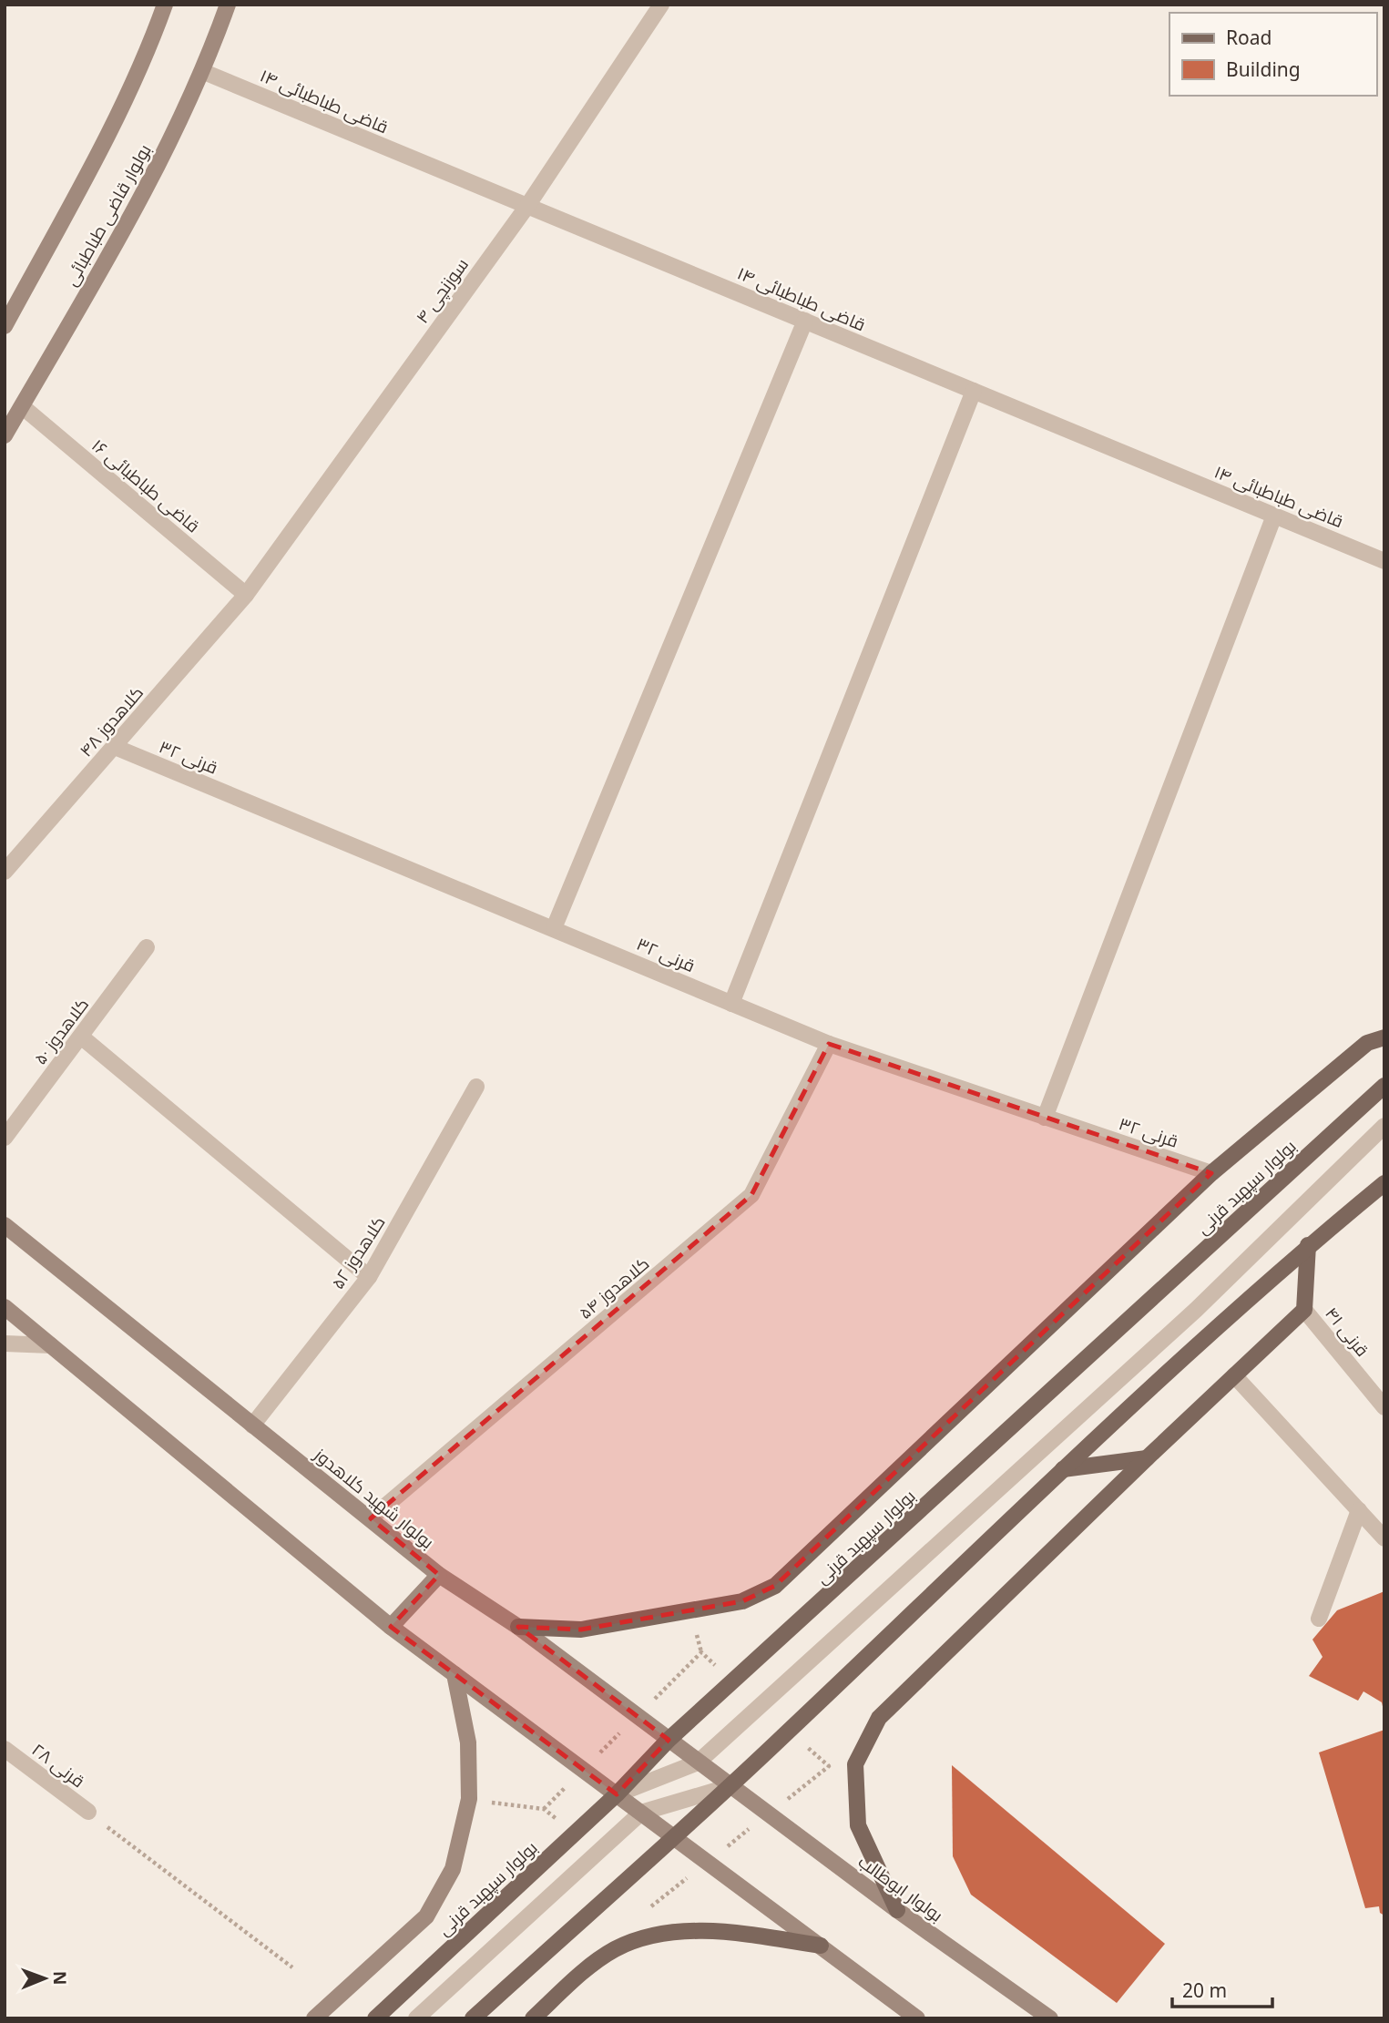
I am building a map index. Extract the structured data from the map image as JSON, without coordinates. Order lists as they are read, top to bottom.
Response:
{
  "streets": {
    "main road": [
      "بولوار قاضی طباطبائی",
      "بولوار سپهبد قرنی",
      "بولوار شهید کلاهدوز",
      "بولوار ابوطالب"
    ],
    "street": [
      "قاضی طباطبائی ۱۴",
      "سوزنچی ۴",
      "قاضی طباطبائی ۱۶",
      "کلاهدوز ۴۸",
      "قرنی ۳۲",
      "کلاهدوز ۵۰",
      "کلاهدوز ۵۲",
      "کلاهدوز ۵۴",
      "قرنی ۴۱",
      "قرنی ۲۸"
    ]
  },
  "crossings": [
    ["قاضی طباطبائی ۱۴", "بولوار قاضی طباطبائی"],
    ["قاضی طباطبائی ۱۴", "سوزنچی ۴"],
    ["بولوار قاضی طباطبائی", "قاضی طباطبائی ۱۶"],
    ["سوزنچی ۴", "قاضی طباطبائی ۱۶"],
    ["سوزنچی ۴", "کلاهدوز ۴۸"],
    ["قاضی طباطبائی ۱۶", "کلاهدوز ۴۸"],
    ["کلاهدوز ۴۸", "قرنی ۳۲"],
    ["قرنی ۳۲", "کلاهدوز ۵۴"],
    ["بولوار سپهبد قرنی", "بولوار شهید کلاهدوز"],
    ["کلاهدوز ۵۲", "بولوار شهید کلاهدوز"],
    ["کلاهدوز ۵۴", "بولوار شهید کلاهدوز"],
    ["بولوار شهید کلاهدوز", "بولوار ابوطالب"]
  ],
  "legend": ["Road", "Building"],
  "scale_bar": "20 m",
  "north": "right"
}
